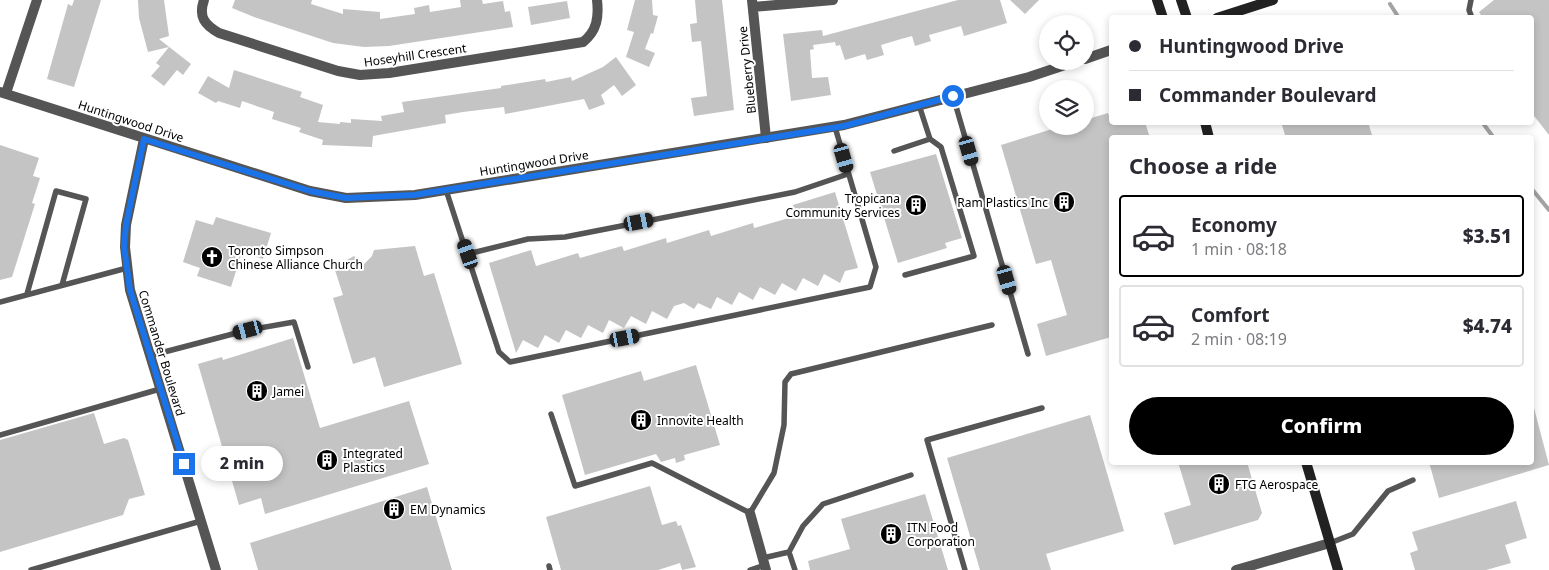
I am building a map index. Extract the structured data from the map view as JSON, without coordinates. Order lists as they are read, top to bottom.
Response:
{
  "streets": {
    "street": [
      "Hoseyhill Crescent",
      "Blueberry Drive",
      "Huntingwood Drive",
      "Commander Boulevard"
    ]
  },
  "crossings": [
    ["Blueberry Drive", "Huntingwood Drive"],
    ["Huntingwood Drive", "Commander Boulevard"]
  ],
  "places": {
    "building": [
      "Ram Plastics Inc",
      "Tropicana Community Services",
      "Jamei",
      "Innovite Health",
      "Integrated Plastics",
      "FTG Aerospace",
      "EM Dynamics",
      "ITN Food Corporation"
    ],
    "church": ["Toronto Simpson Chinese Alliance Church"]
  },
  "page": {
    "banner": ["Huntingwood Drive", "Commander Boulevard"],
    "heading": "Choose a ride",
    "list": [
      {
        "name": "Economy",
        "note": "1 min · 08:18",
        "value": "$3.51"
      },
      {
        "name": "Comfort",
        "note": "2 min · 08:19",
        "value": "$4.74"
      }
    ],
    "buttons": "Confirm",
    "bubble": "2 min"
  }
}
